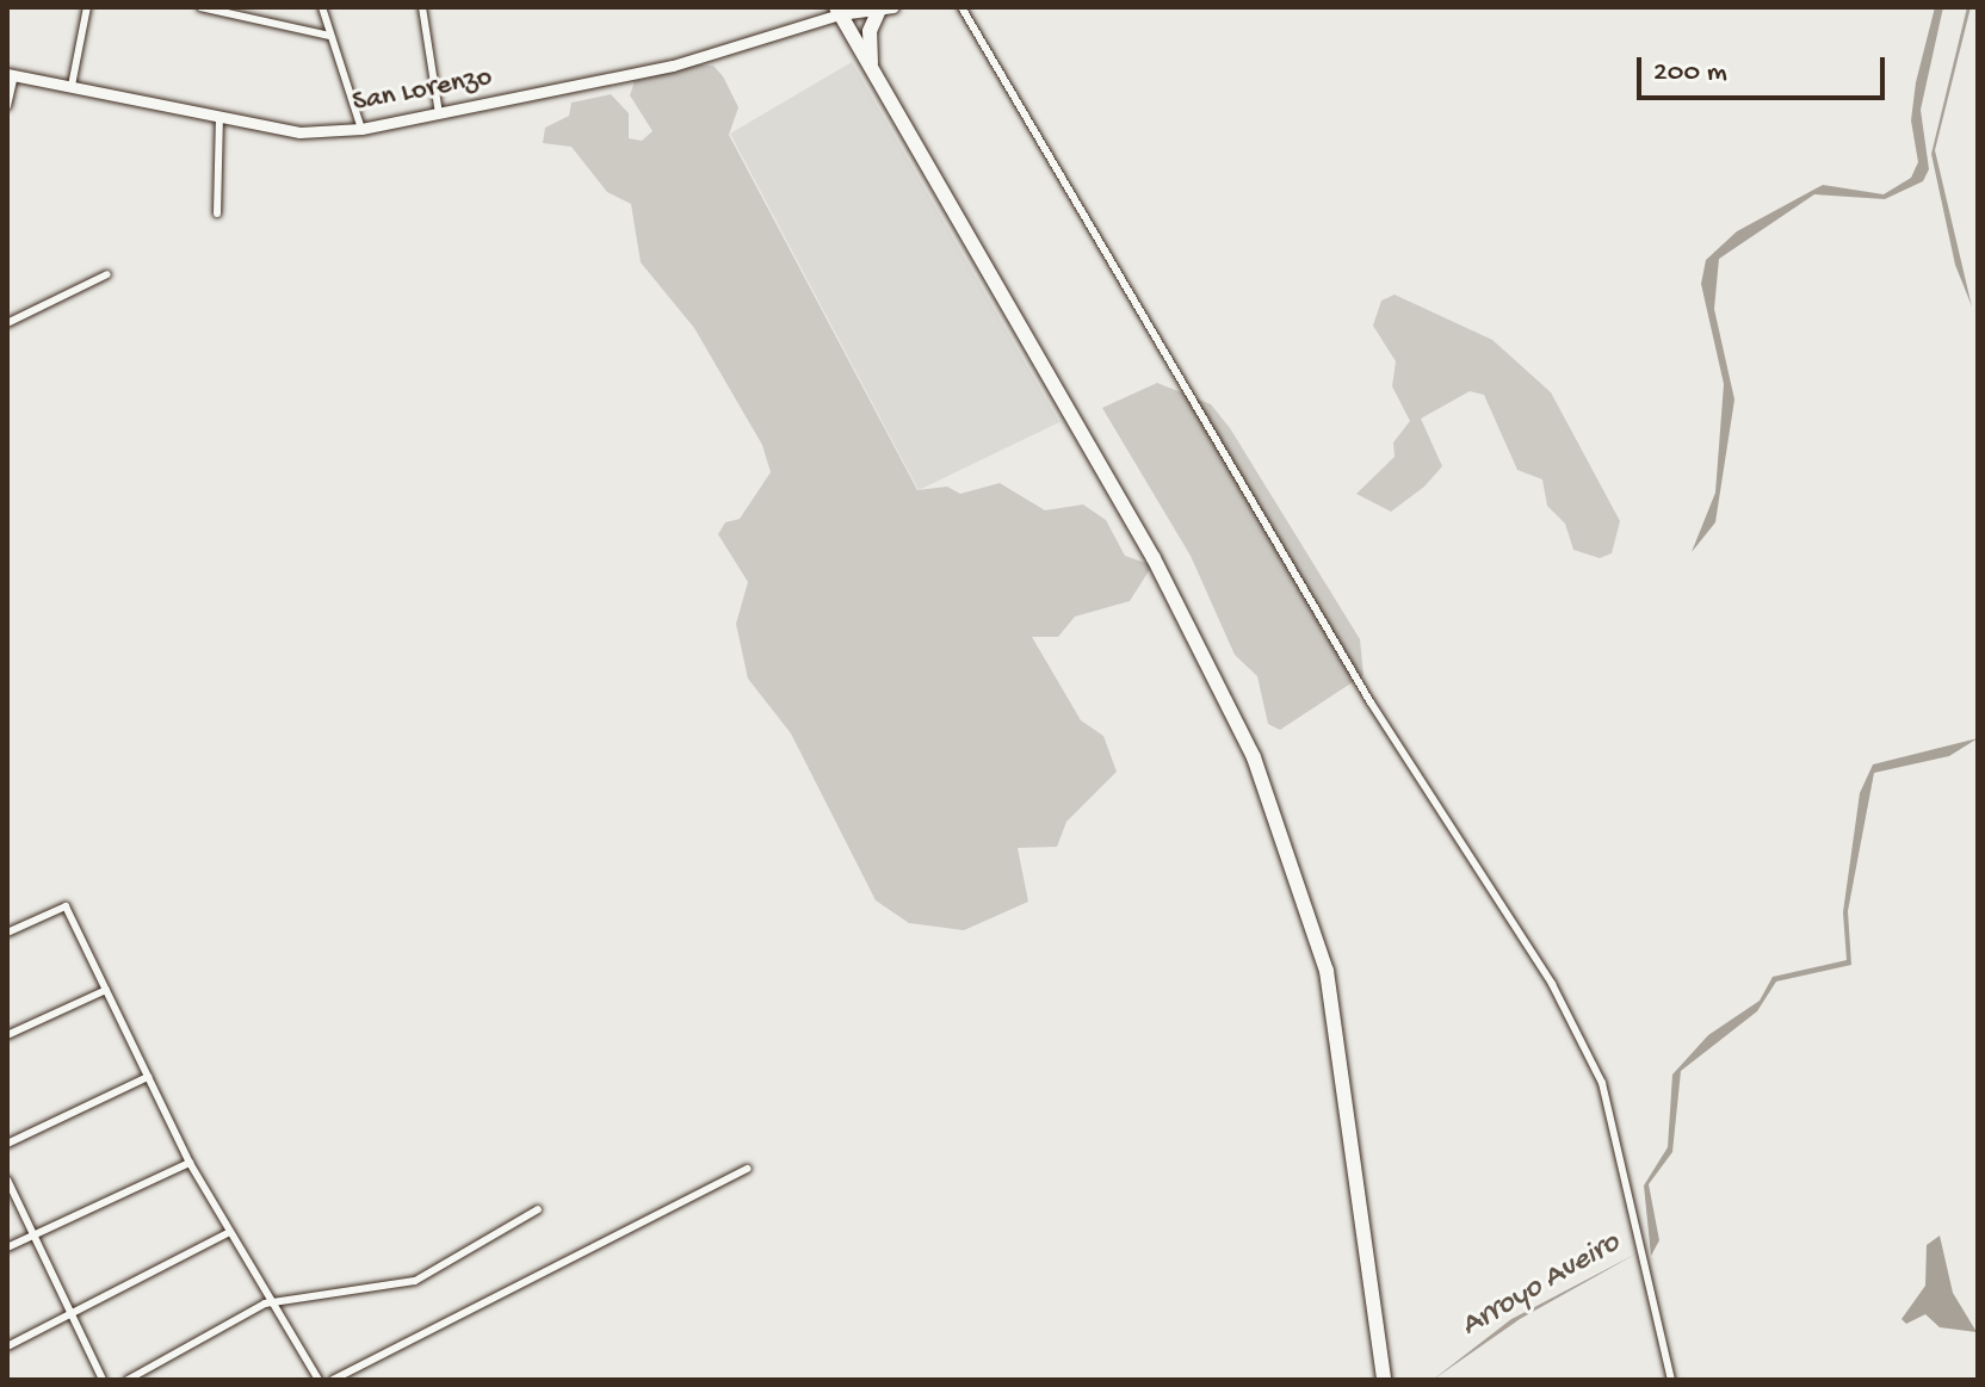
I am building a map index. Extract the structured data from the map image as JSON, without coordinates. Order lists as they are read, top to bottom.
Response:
{
  "streets": {
    "street": ["San Lorenzo"]
  },
  "water": ["Arroyo Aveiro"],
  "scale_bar": "200 m"
}
